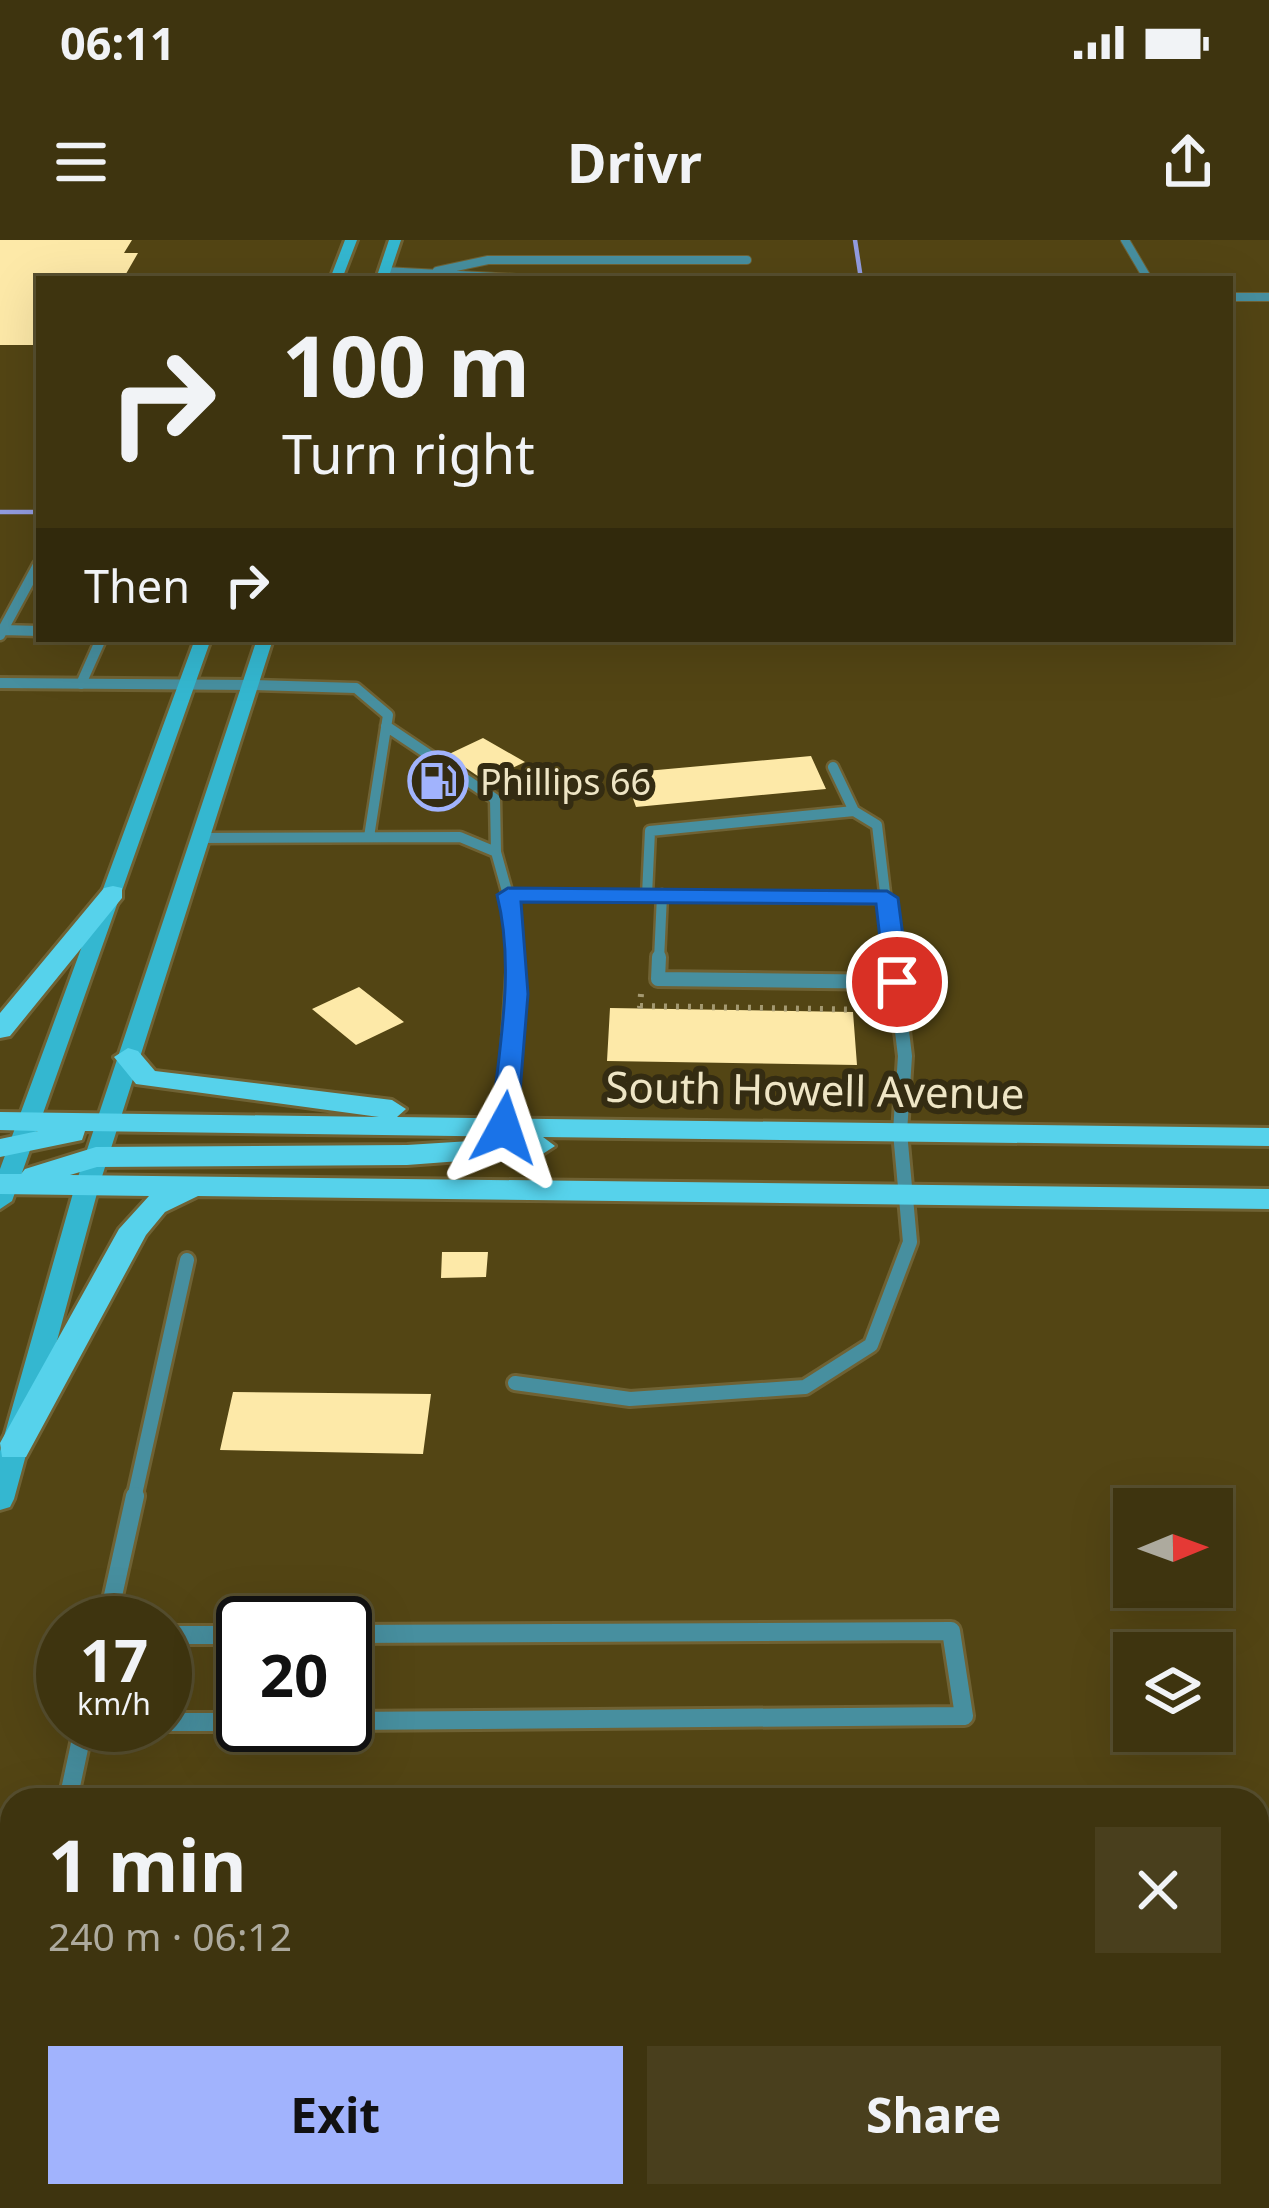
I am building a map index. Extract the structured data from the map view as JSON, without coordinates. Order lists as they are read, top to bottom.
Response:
{
  "streets": {
    "main road": ["South Howell Avenue"]
  },
  "places": {
    "fuel station": ["Phillips 66"]
  },
  "north": "right",
  "page": {
    "status": "06:11",
    "header": "Drivr",
    "turn": ["100 m", "Turn right"],
    "then": "Then",
    "speed": "17 km/h",
    "limit": "20",
    "heading": ["1 min", "240 m · 06:12"],
    "buttons": ["Exit", "Share"]
  }
}
